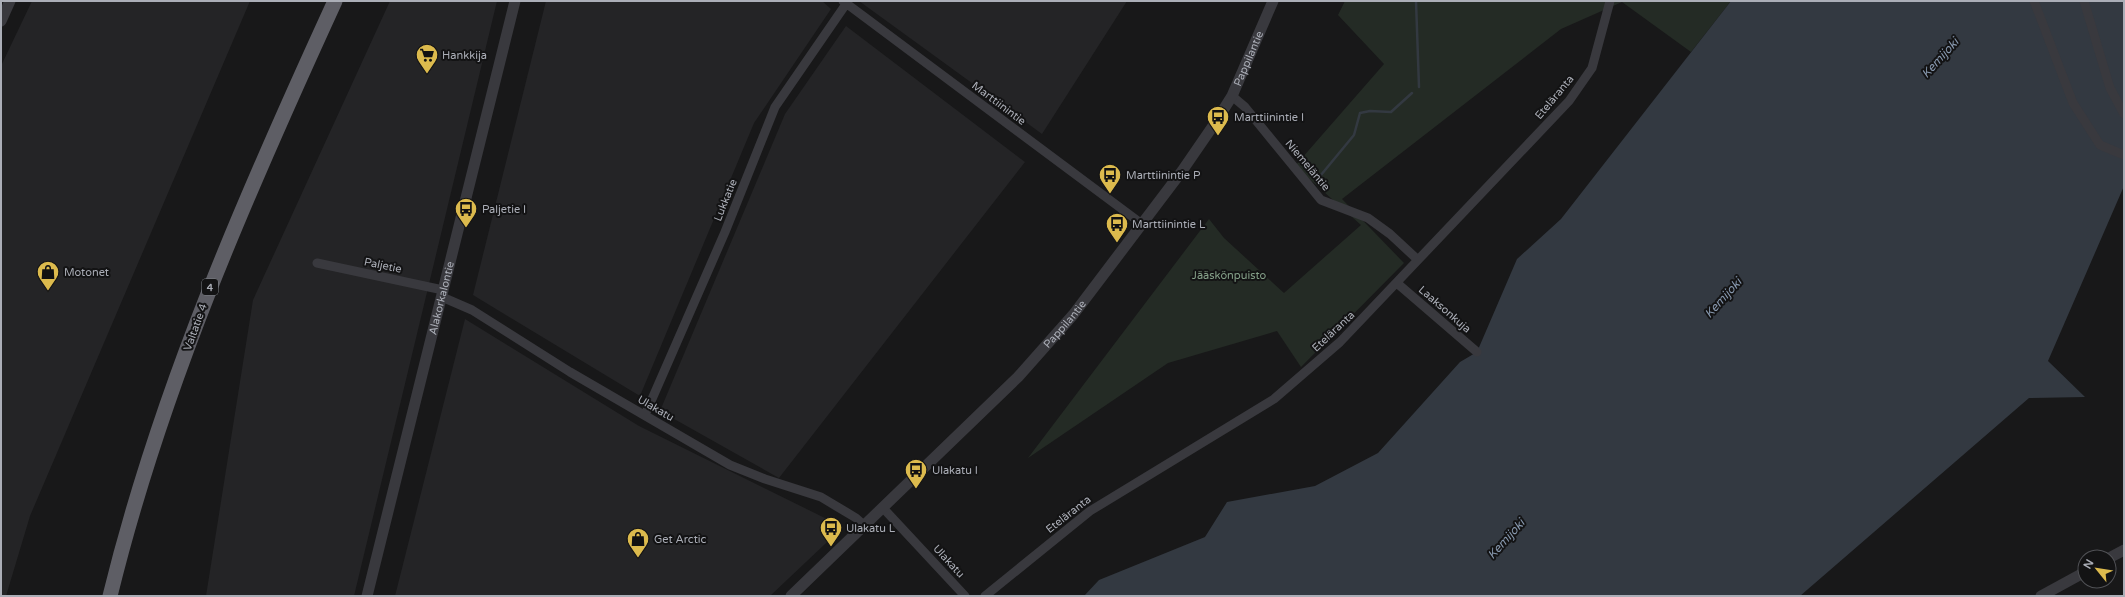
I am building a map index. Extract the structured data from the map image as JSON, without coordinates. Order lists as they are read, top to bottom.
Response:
{
  "streets": {
    "highway": ["4", "Valtatie 4"],
    "street": [
      "Pappilantie",
      "Eteläranta",
      "Marttiinintie",
      "Niemeläntie",
      "Lukkatie",
      "Paljetie",
      "Alakorkalontie",
      "Laaksonkuja",
      "Ulakatu"
    ]
  },
  "crossings": [
    ["Pappilantie", "Marttiinintie"],
    ["Pappilantie", "Niemeläntie"],
    ["Pappilantie", "Ulakatu"],
    ["Eteläranta", "Niemeläntie"],
    ["Eteläranta", "Laaksonkuja"],
    ["Marttiinintie", "Lukkatie"],
    ["Lukkatie", "Ulakatu"],
    ["Paljetie", "Alakorkalontie"],
    ["Paljetie", "Ulakatu"],
    ["Alakorkalontie", "Ulakatu"]
  ],
  "water": ["Kemijoki"],
  "parks": ["Jääskönpuisto"],
  "places": {
    "supermarket": ["Hankkija"],
    "bus stop": [
      "Marttiinintie I",
      "Marttiinintie P",
      "Paljetie I",
      "Marttiinintie L",
      "Ulakatu I",
      "Ulakatu L"
    ],
    "shop": ["Motonet", "Get Arctic"]
  },
  "north": "top left"
}
